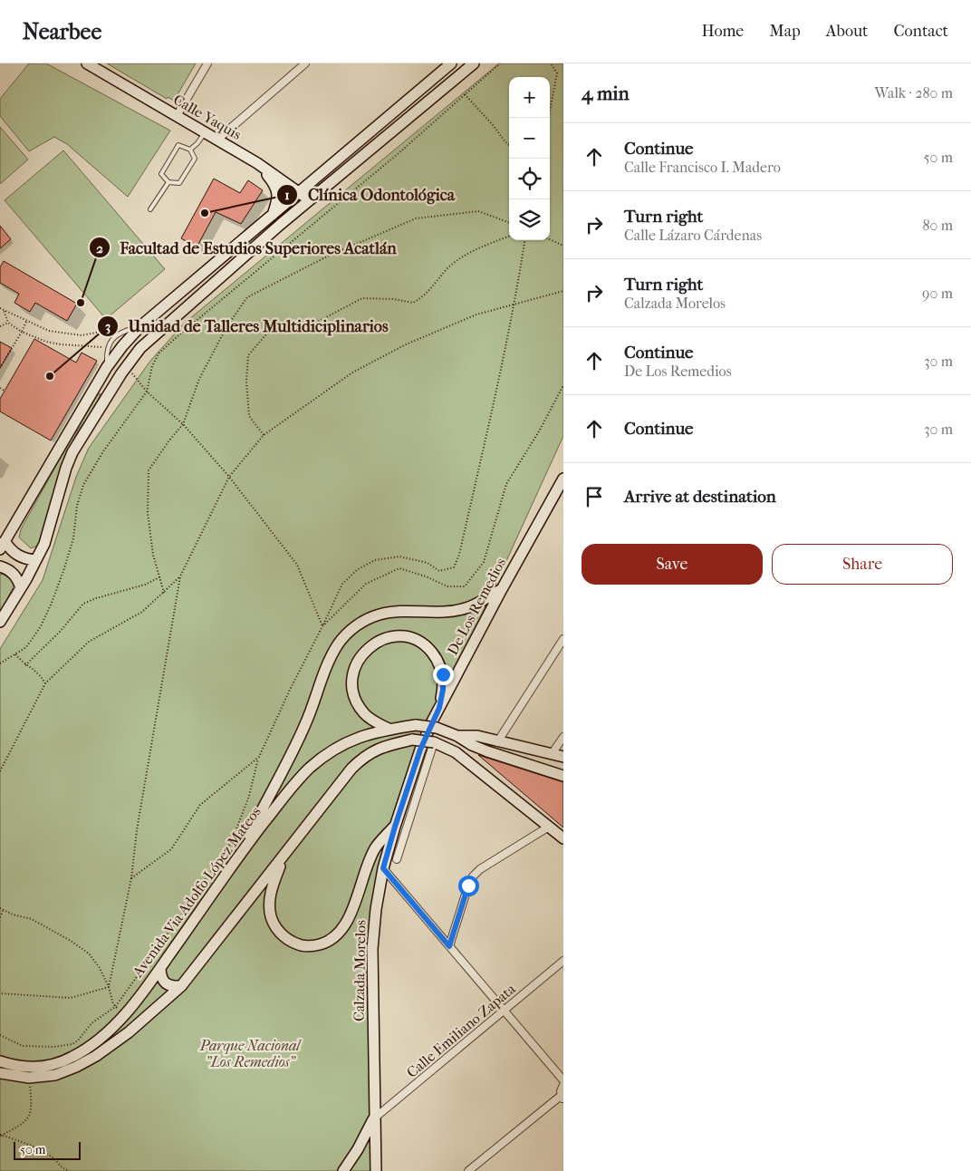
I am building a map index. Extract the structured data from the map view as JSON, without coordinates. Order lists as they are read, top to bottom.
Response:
{
  "streets": {
    "main road": [
      "Calle Yaquis",
      "De Los Remedios",
      "Avenida Via Adolfo López Mateos",
      "Calzada Morelos"
    ],
    "street": ["Calle Emiliano Zapata"]
  },
  "crossings": [
    ["De Los Remedios", "Calzada Morelos"],
    ["Calzada Morelos", "Calle Emiliano Zapata"]
  ],
  "parks": ["Parque Nacional \"Los Remedios\""],
  "places": ["Clínica Odontológica", "Facultad de Estudios Superiores Acatlán", "Unidad de Talleres Multidiciplinarios"],
  "scale_bar": "50 m",
  "page": {
    "header": "Nearbee",
    "nav": [
      "Home",
      "Map",
      "About",
      "Contact"
    ],
    "heading": ["4 min", "Walk · 280 m"],
    "map_buttons": ["+", "−"],
    "list": [
      ["Continue", "Calle Francisco I. Madero", "50 m"],
      ["Turn right", "Calle Lázaro Cárdenas", "80 m"],
      ["Turn right", "Calzada Morelos", "90 m"],
      ["Continue", "De Los Remedios", "30 m"],
      ["Continue", "30 m"],
      "Arrive at destination"
    ],
    "buttons": ["Save", "Share"],
    "scale": "50 m"
  }
}
